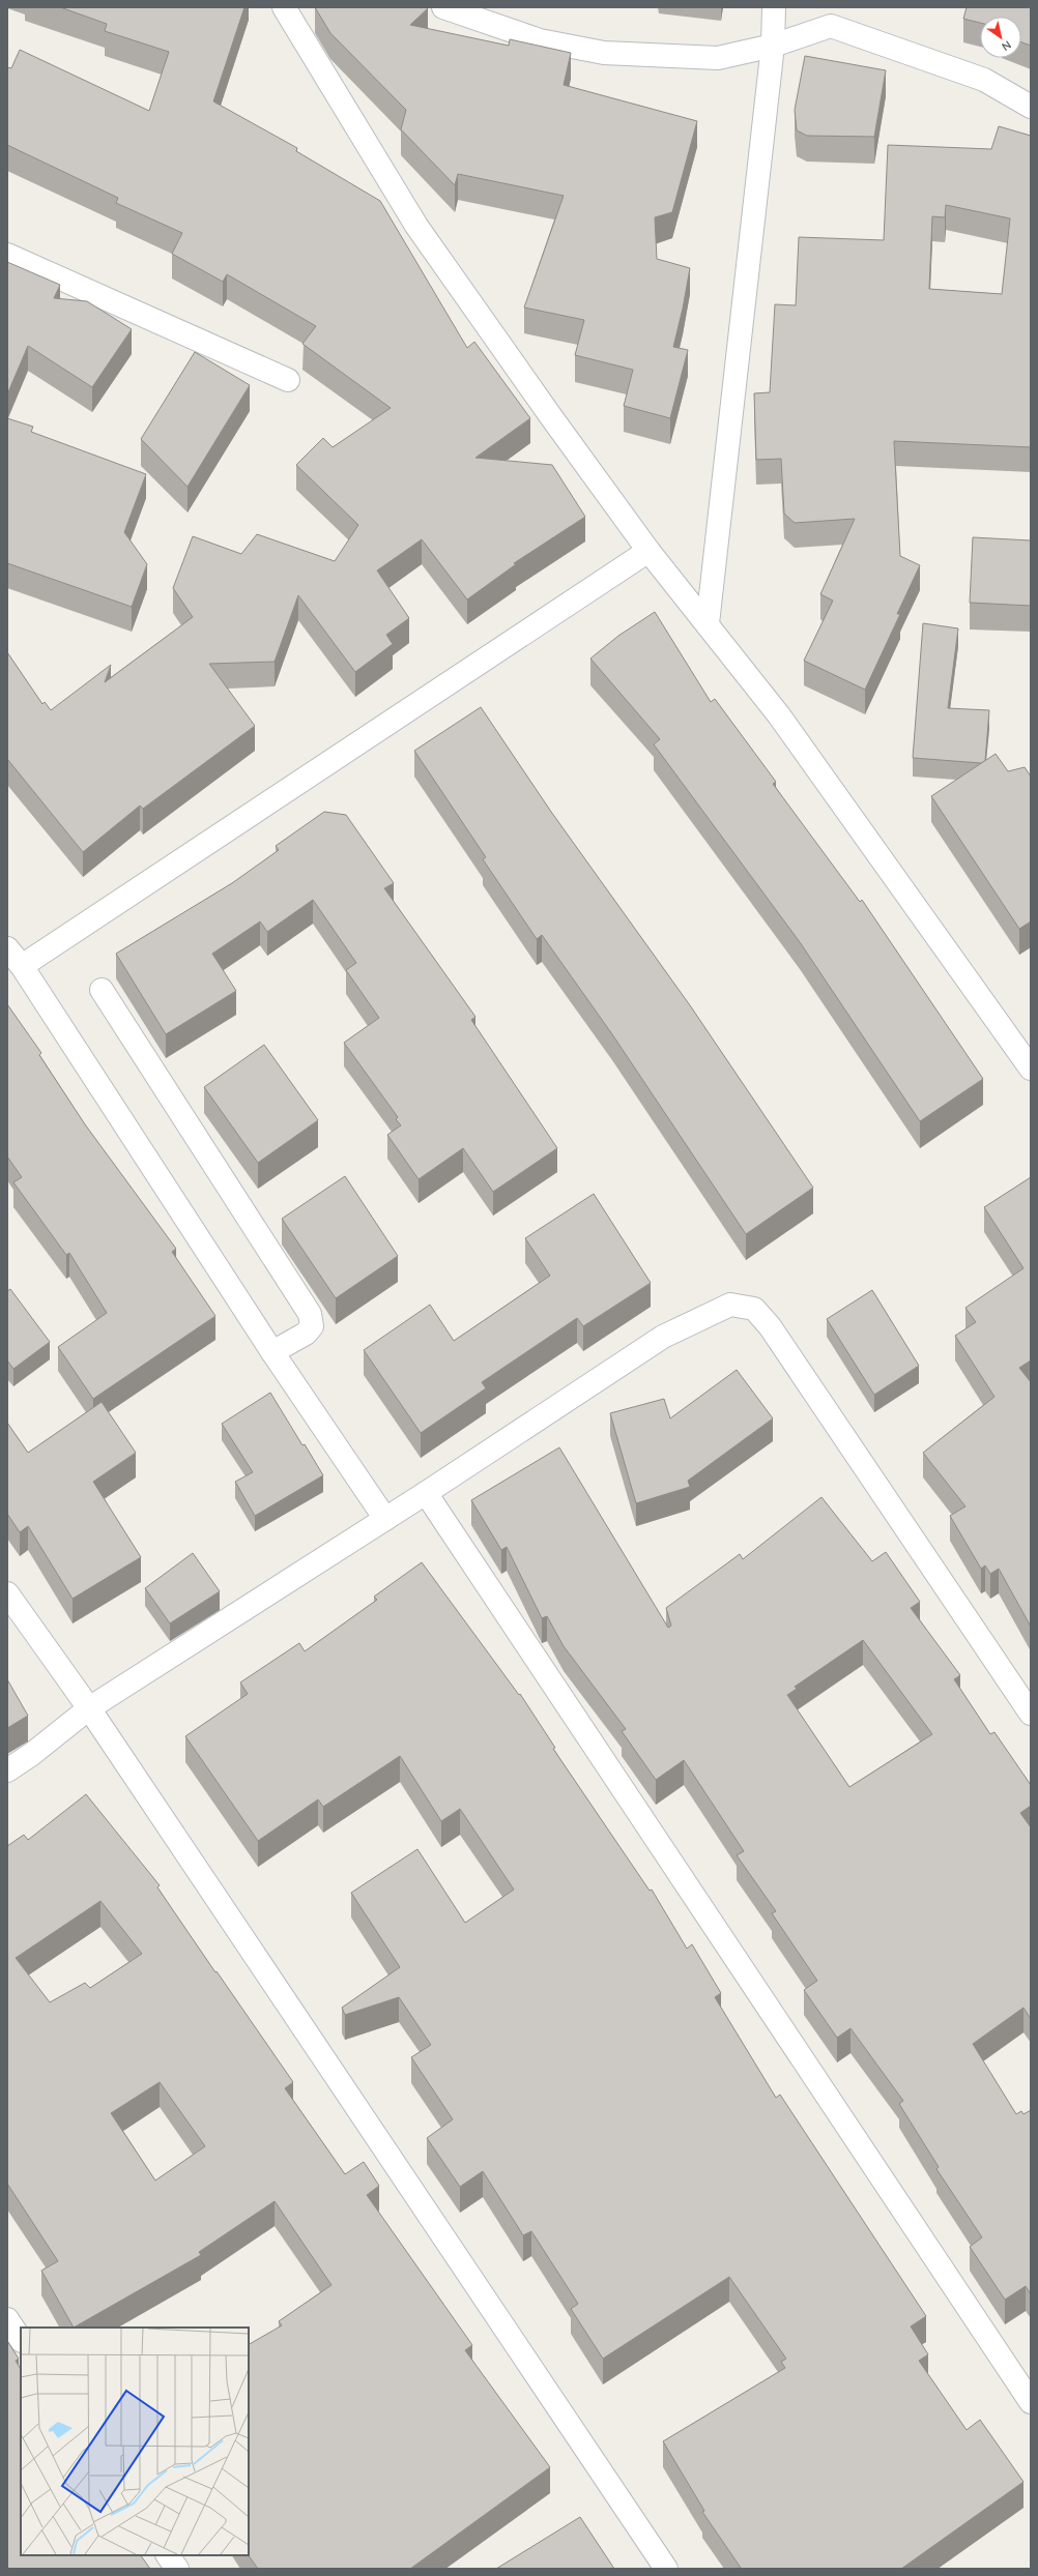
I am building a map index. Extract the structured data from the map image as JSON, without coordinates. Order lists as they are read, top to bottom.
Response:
{
  "north": "bottom right"
}
